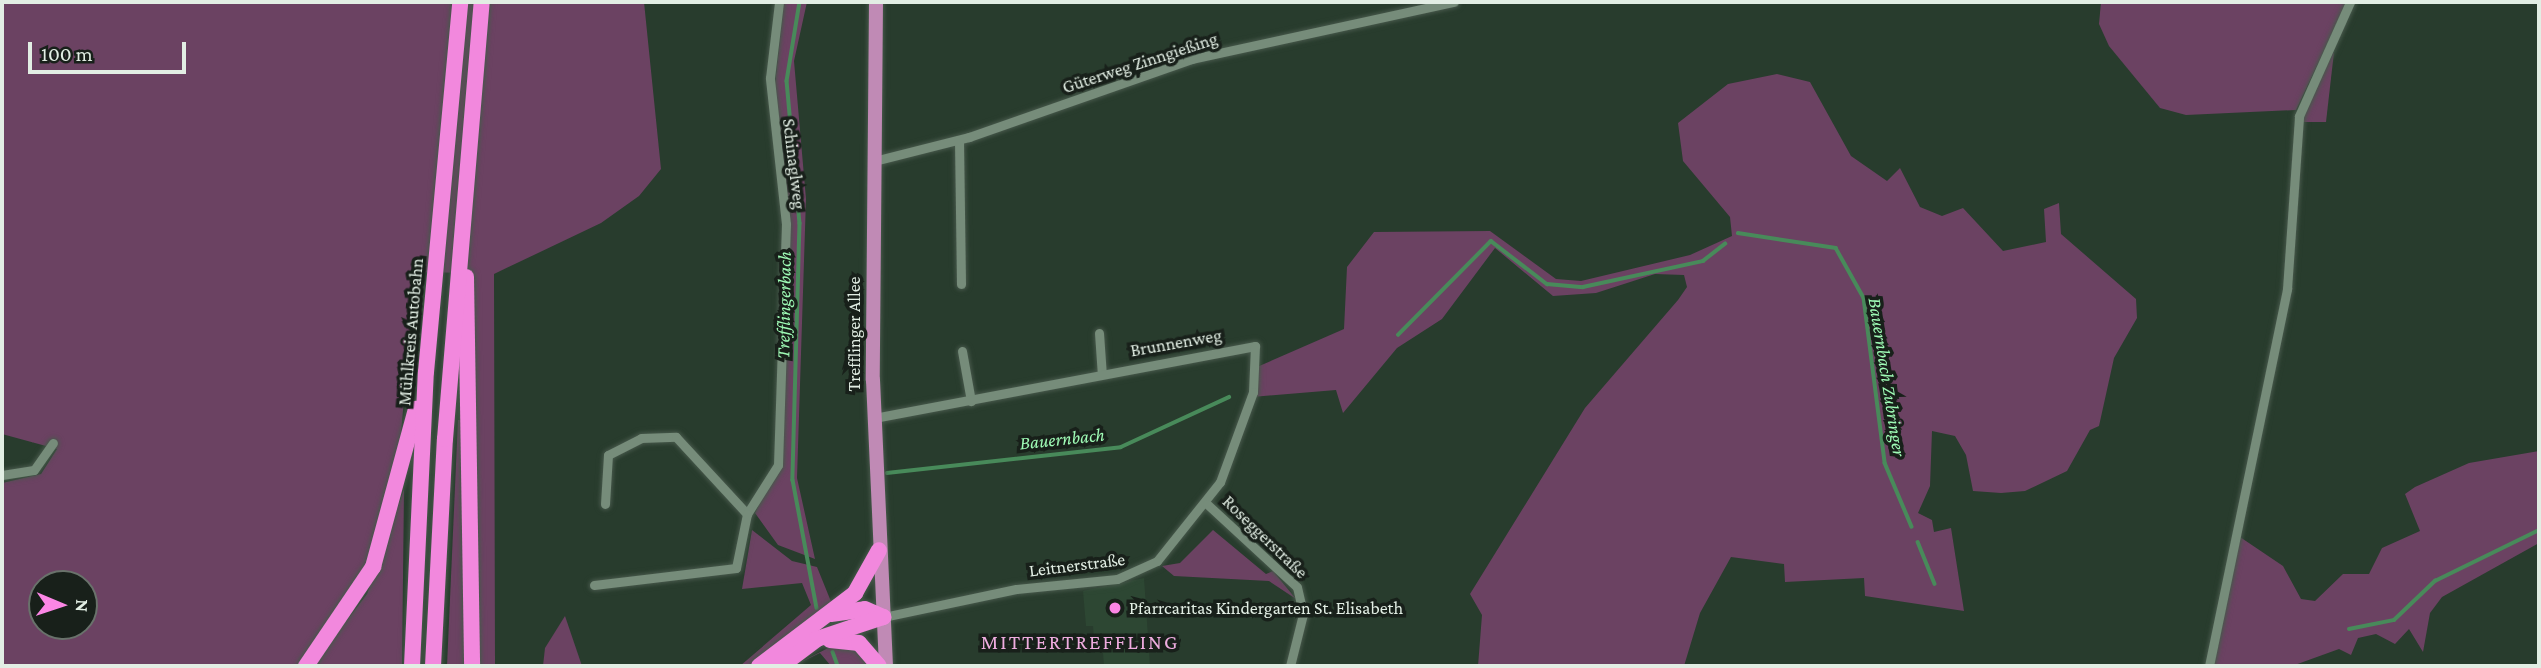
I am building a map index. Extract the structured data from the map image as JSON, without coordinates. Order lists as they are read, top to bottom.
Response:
{
  "streets": {
    "highway": ["Mühlkreis Autobahn"],
    "main road": ["Trefflinger Allee"],
    "street": [
      "Güterweg Zinngießing",
      "Schinaglweg",
      "Brunnenweg",
      "Roseggerstraße",
      "Leitnerstraße"
    ]
  },
  "crossings": [
    ["Güterweg Zinngießing", "Trefflinger Allee"],
    ["Trefflinger Allee", "Brunnenweg"],
    ["Trefflinger Allee", "Leitnerstraße"],
    ["Brunnenweg", "Leitnerstraße"],
    ["Roseggerstraße", "Leitnerstraße"]
  ],
  "districts": ["MITTERTREFFLING"],
  "water": ["Trefflingerbach", "Bauernbach Zubringer", "Bauernbach"],
  "places": ["Pfarrcaritas Kindergarten St. Elisabeth"],
  "scale_bar": "100 m",
  "north": "right"
}
